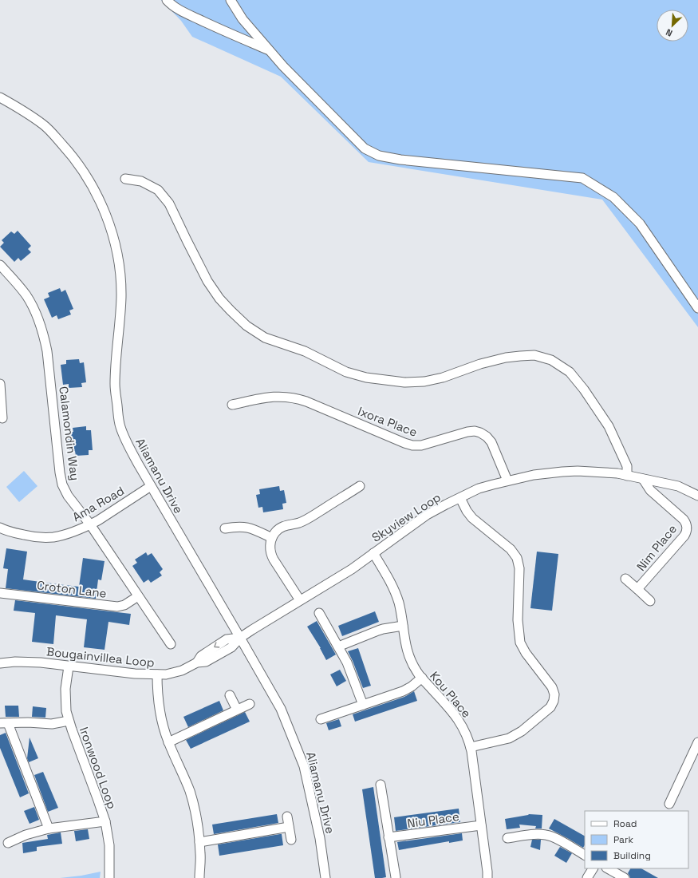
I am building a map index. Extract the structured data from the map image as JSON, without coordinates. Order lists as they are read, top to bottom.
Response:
{
  "streets": {
    "street": [
      "Ixora Place",
      "Calamondin Way",
      "Aliamanu Drive",
      "Ama Road",
      "Skyview Loop",
      "Nim Place",
      "Croton Lane",
      "Bougainvillea Loop",
      "Kou Place",
      "Ironwood Loop",
      "Niu Place"
    ]
  },
  "crossings": [
    ["Ixora Place", "Skyview Loop"],
    ["Calamondin Way", "Ama Road"],
    ["Calamondin Way", "Croton Lane"],
    ["Aliamanu Drive", "Ama Road"],
    ["Aliamanu Drive", "Skyview Loop"],
    ["Aliamanu Drive", "Bougainvillea Loop"],
    ["Skyview Loop", "Nim Place"],
    ["Skyview Loop", "Bougainvillea Loop"],
    ["Skyview Loop", "Kou Place"],
    ["Bougainvillea Loop", "Ironwood Loop"],
    ["Kou Place", "Niu Place"]
  ],
  "legend": ["Road", "Park", "Building"],
  "north": "bottom left"
}
